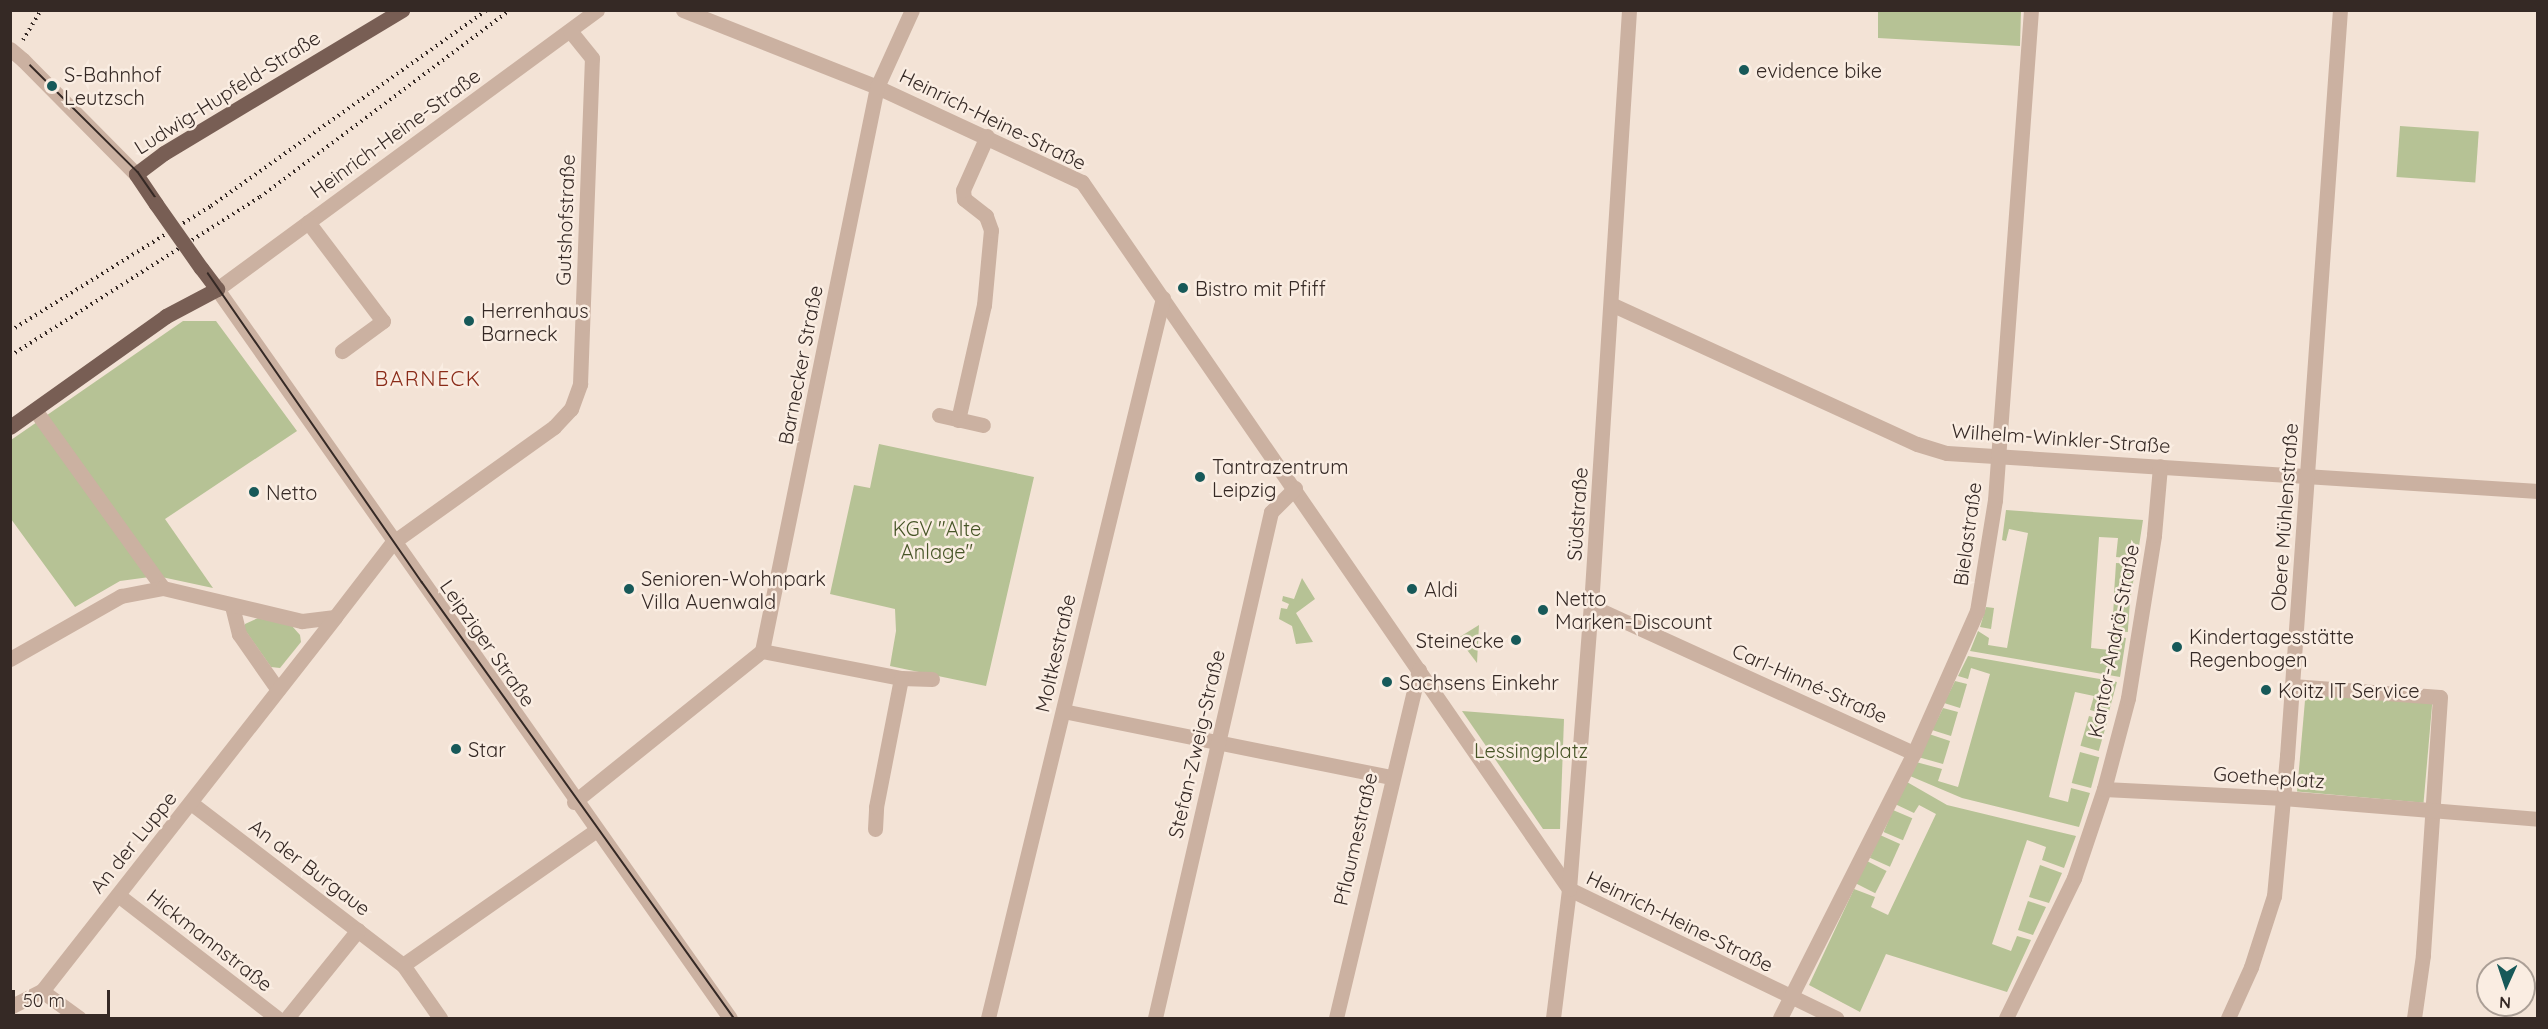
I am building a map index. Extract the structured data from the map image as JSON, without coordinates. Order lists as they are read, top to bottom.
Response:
{
  "streets": {
    "main road": ["Ludwig-Hupfeld-Straße"],
    "street": [
      "Heinrich-Heine-Straße",
      "Gutshofstraße",
      "Barnecker Straße",
      "Wilhelm-Winkler-Straße",
      "Südstraße",
      "Obere Mühlenstraße",
      "Bielastraße",
      "Kantor-Andrä-Straße",
      "Leipziger Straße",
      "Moltkestraße",
      "Carl-Hinné-Straße",
      "Stefan-Zweig-Straße",
      "Goetheplatz",
      "Pflaumestraße",
      "An der Luppe",
      "An der Burgaue",
      "Hickmannstraße"
    ]
  },
  "crossings": [
    ["Heinrich-Heine-Straße", "Gutshofstraße"],
    ["Heinrich-Heine-Straße", "Barnecker Straße"],
    ["Heinrich-Heine-Straße", "Südstraße"],
    ["Heinrich-Heine-Straße", "Bielastraße"],
    ["Heinrich-Heine-Straße", "Leipziger Straße"],
    ["Heinrich-Heine-Straße", "Moltkestraße"],
    ["Heinrich-Heine-Straße", "Stefan-Zweig-Straße"],
    ["Heinrich-Heine-Straße", "Pflaumestraße"],
    ["Gutshofstraße", "Leipziger Straße"],
    ["Gutshofstraße", "An der Luppe"],
    ["Wilhelm-Winkler-Straße", "Südstraße"],
    ["Wilhelm-Winkler-Straße", "Obere Mühlenstraße"],
    ["Wilhelm-Winkler-Straße", "Bielastraße"],
    ["Wilhelm-Winkler-Straße", "Kantor-Andrä-Straße"],
    ["Südstraße", "Carl-Hinné-Straße"],
    ["Obere Mühlenstraße", "Goetheplatz"],
    ["Bielastraße", "Carl-Hinné-Straße"],
    ["Kantor-Andrä-Straße", "Goetheplatz"],
    ["An der Luppe", "An der Burgaue"],
    ["An der Luppe", "Hickmannstraße"]
  ],
  "districts": ["BARNECK"],
  "parks": ["KGV \"Alte Anlage\"", "Lessingplatz"],
  "places": [
    "evidence bike",
    "S-Bahnhof Leutzsch",
    "Bistro mit Pfiff",
    "Herrenhaus Barneck",
    "Tantrazentrum Leipzig",
    "Netto",
    "Senioren-Wohnpark Villa Auenwald",
    "Aldi",
    "Netto Marken-Discount",
    "Steinecke",
    "Kindertagesstätte Regenbogen",
    "Sachsens Einkehr",
    "Koitz IT Service",
    "Star"
  ],
  "scale_bar": "50 m",
  "north": "bottom"
}
